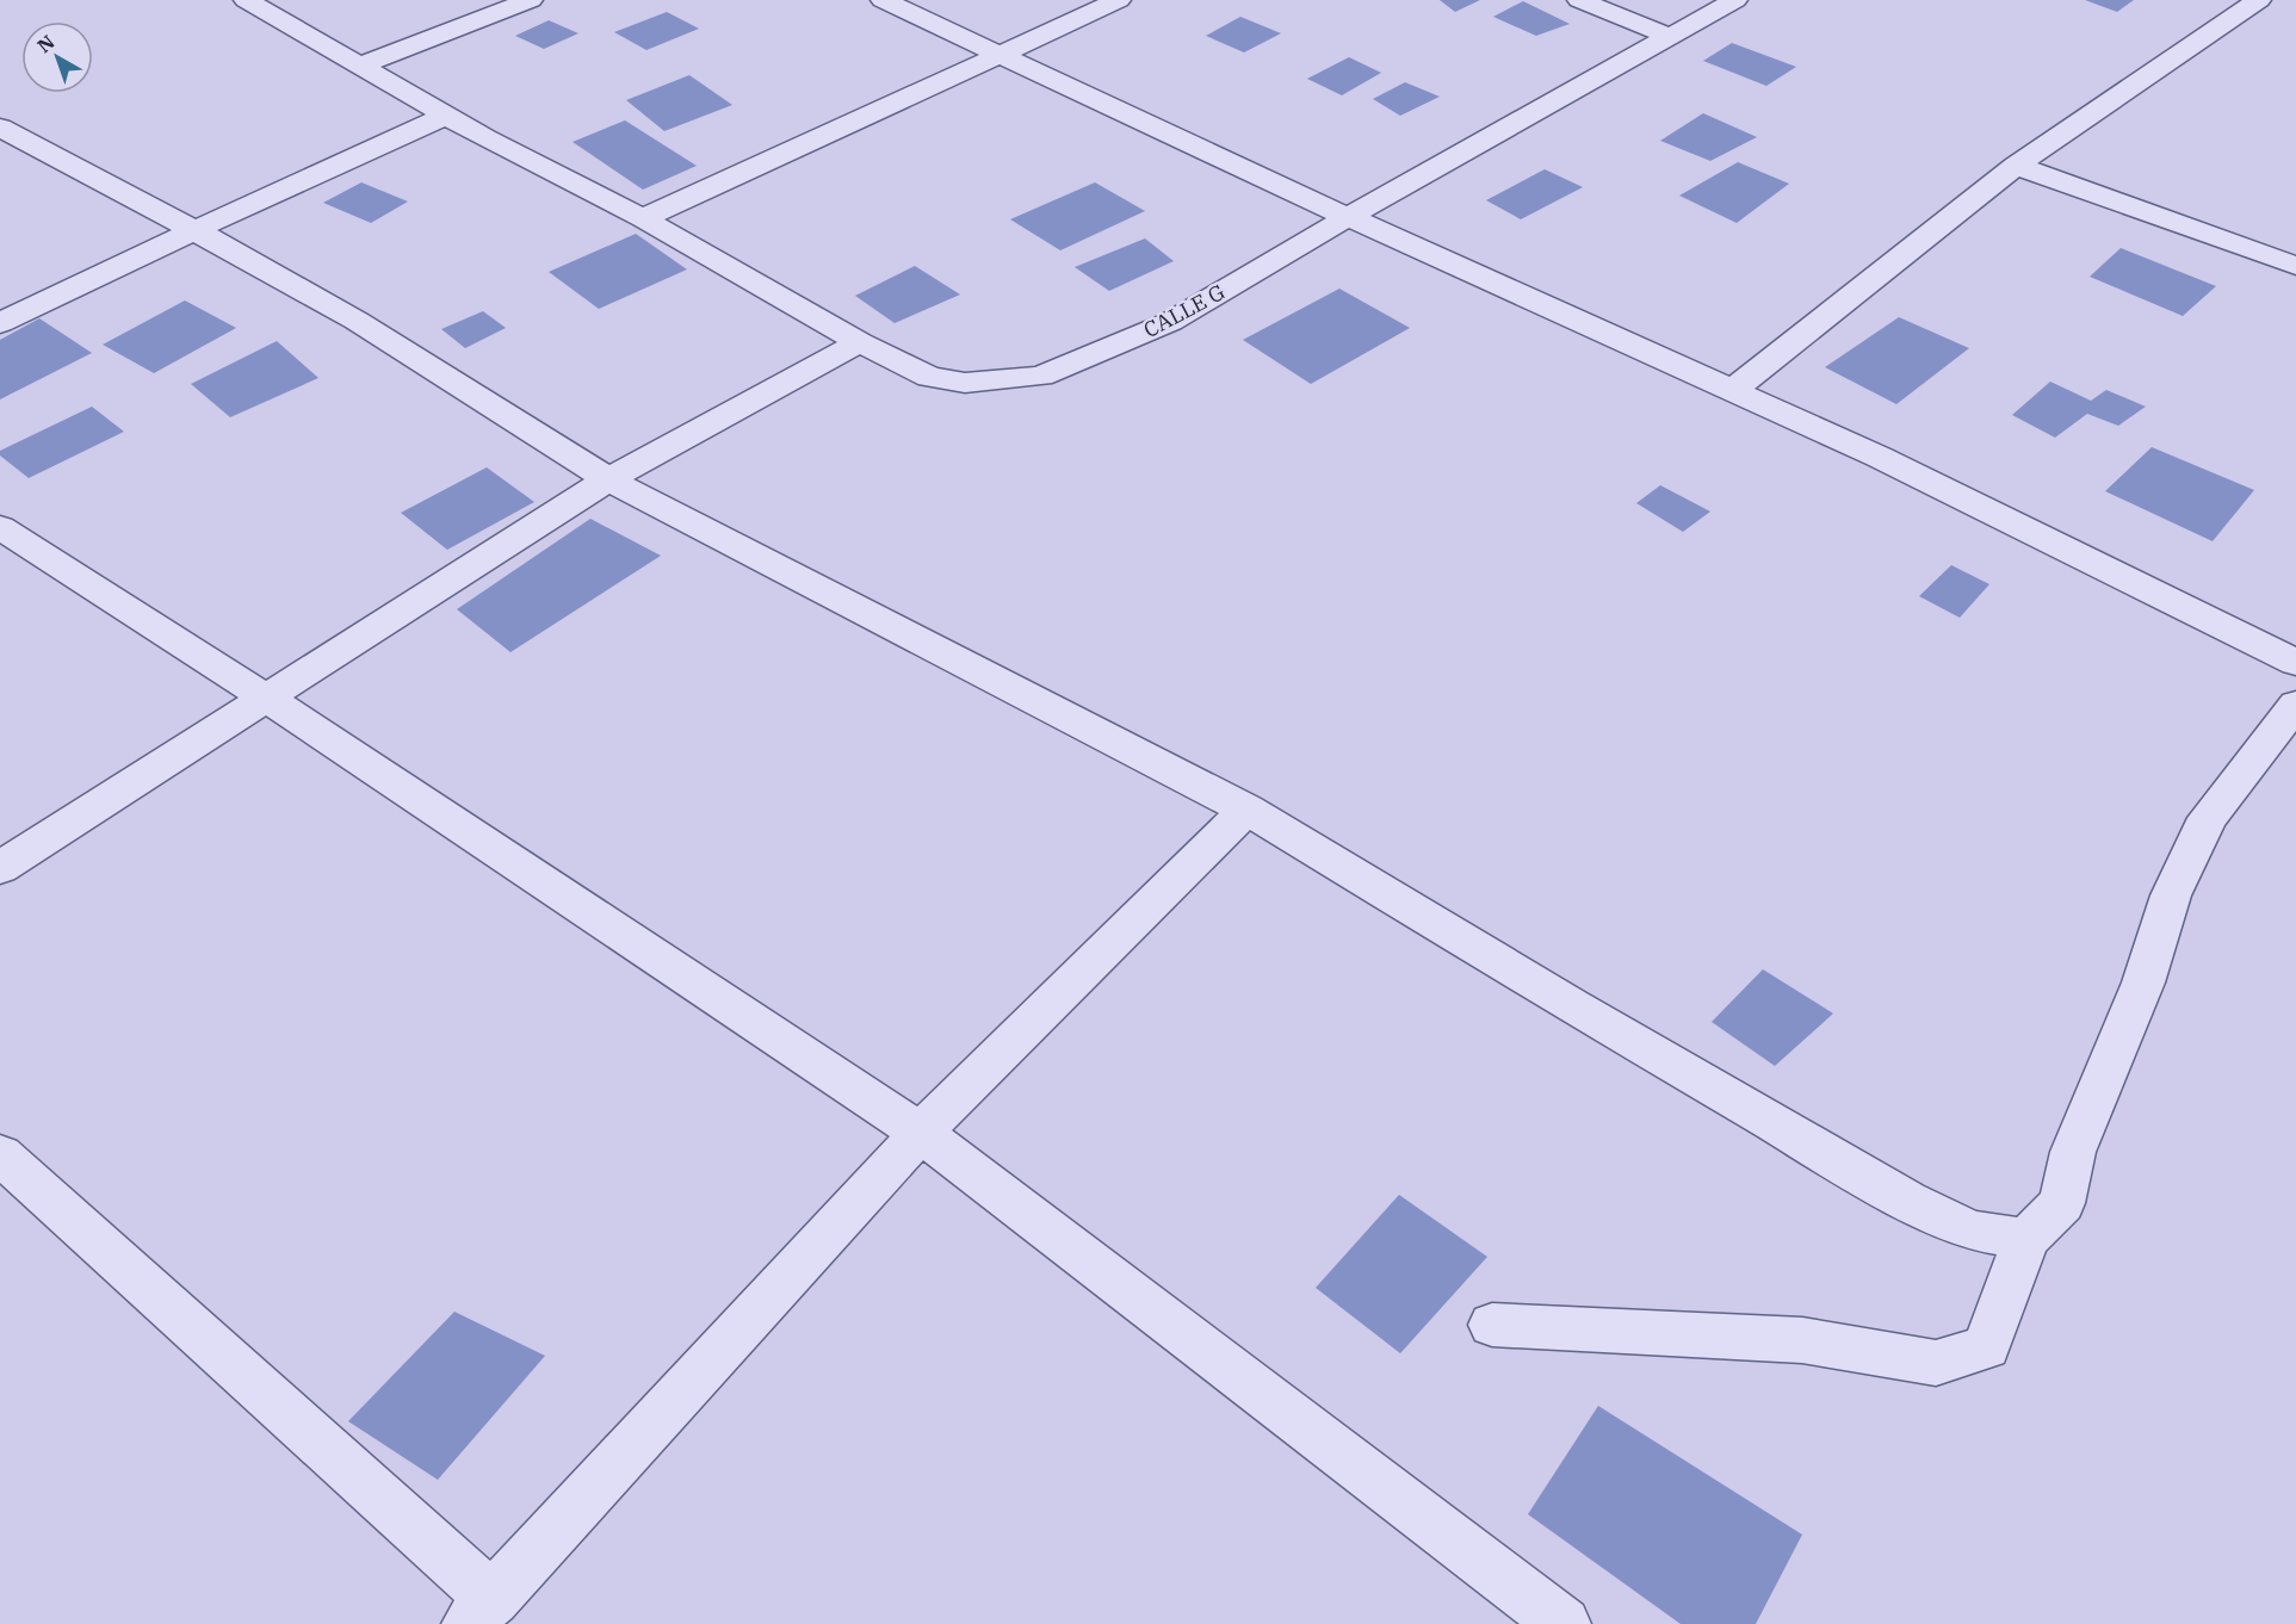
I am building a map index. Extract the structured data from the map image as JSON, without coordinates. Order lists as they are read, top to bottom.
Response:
{
  "streets": {
    "street": ["CALLE G"]
  },
  "north": "top left"
}
